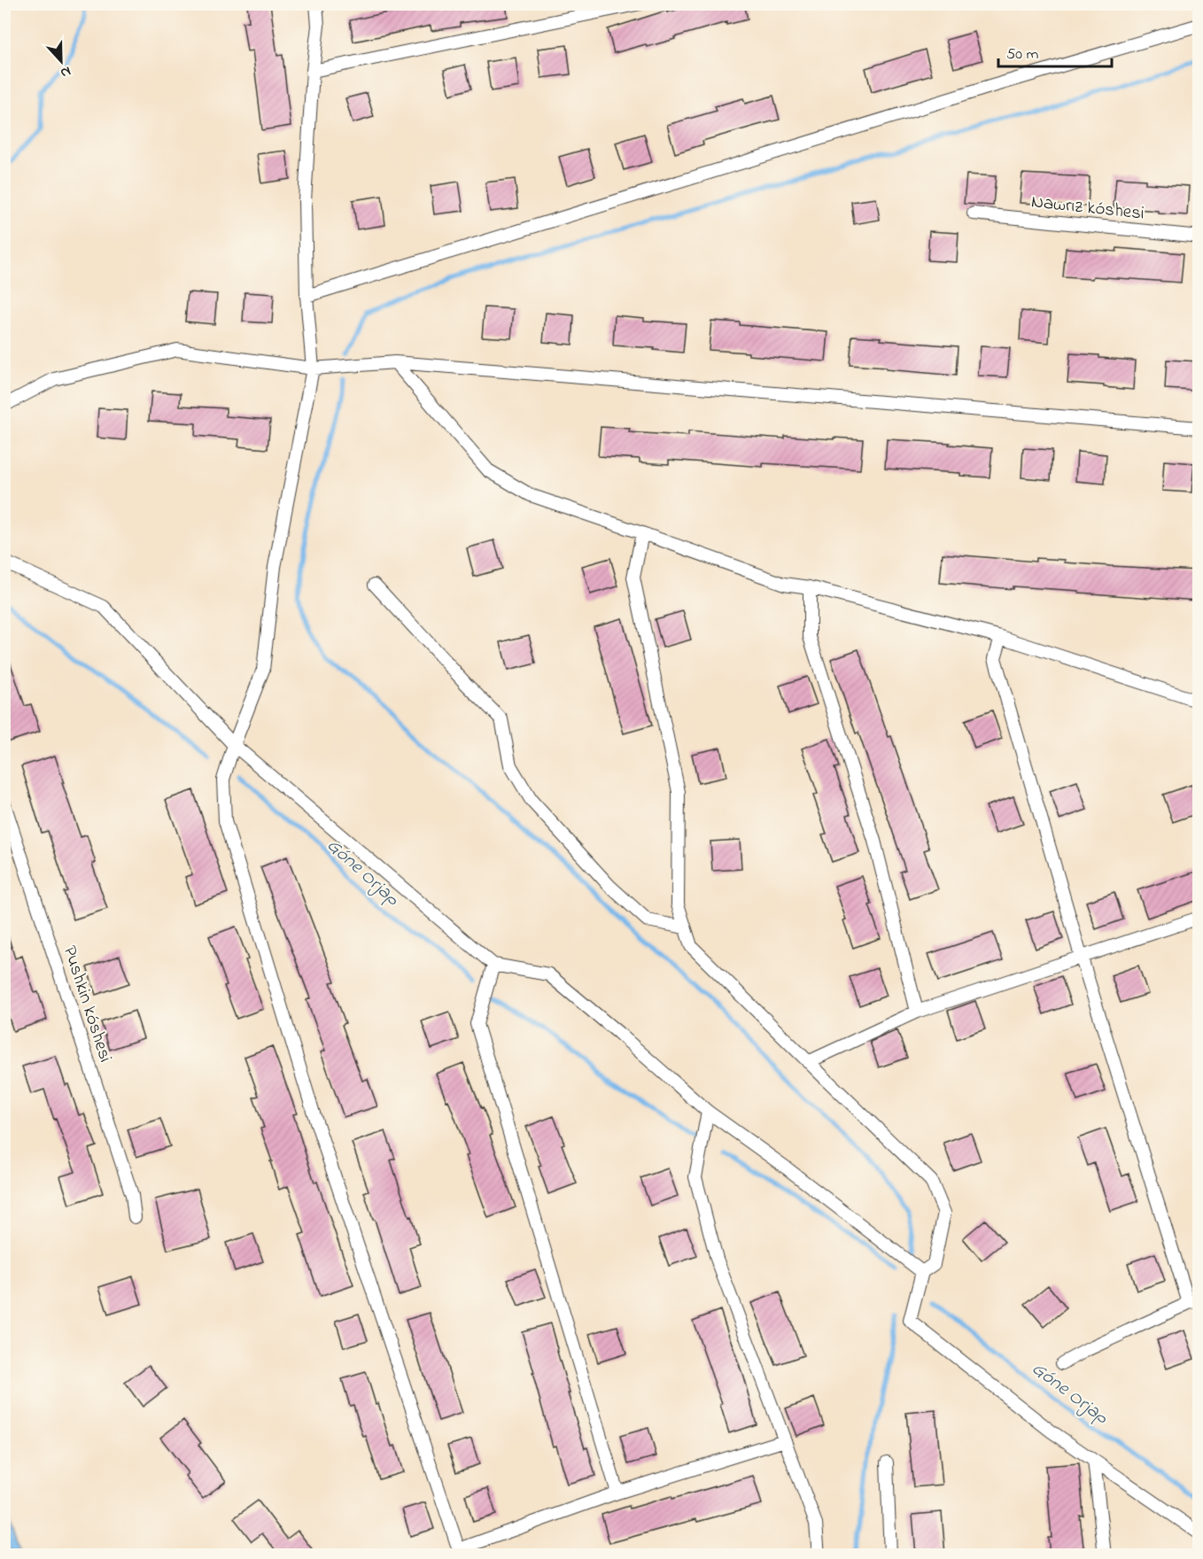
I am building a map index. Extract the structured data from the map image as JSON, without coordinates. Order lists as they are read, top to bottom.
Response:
{
  "streets": {
    "street": ["Nawrız kóshesi", "Pushkin kóshesi"]
  },
  "water": ["Góne Orjap"],
  "scale_bar": "50 m",
  "north": "bottom"
}
